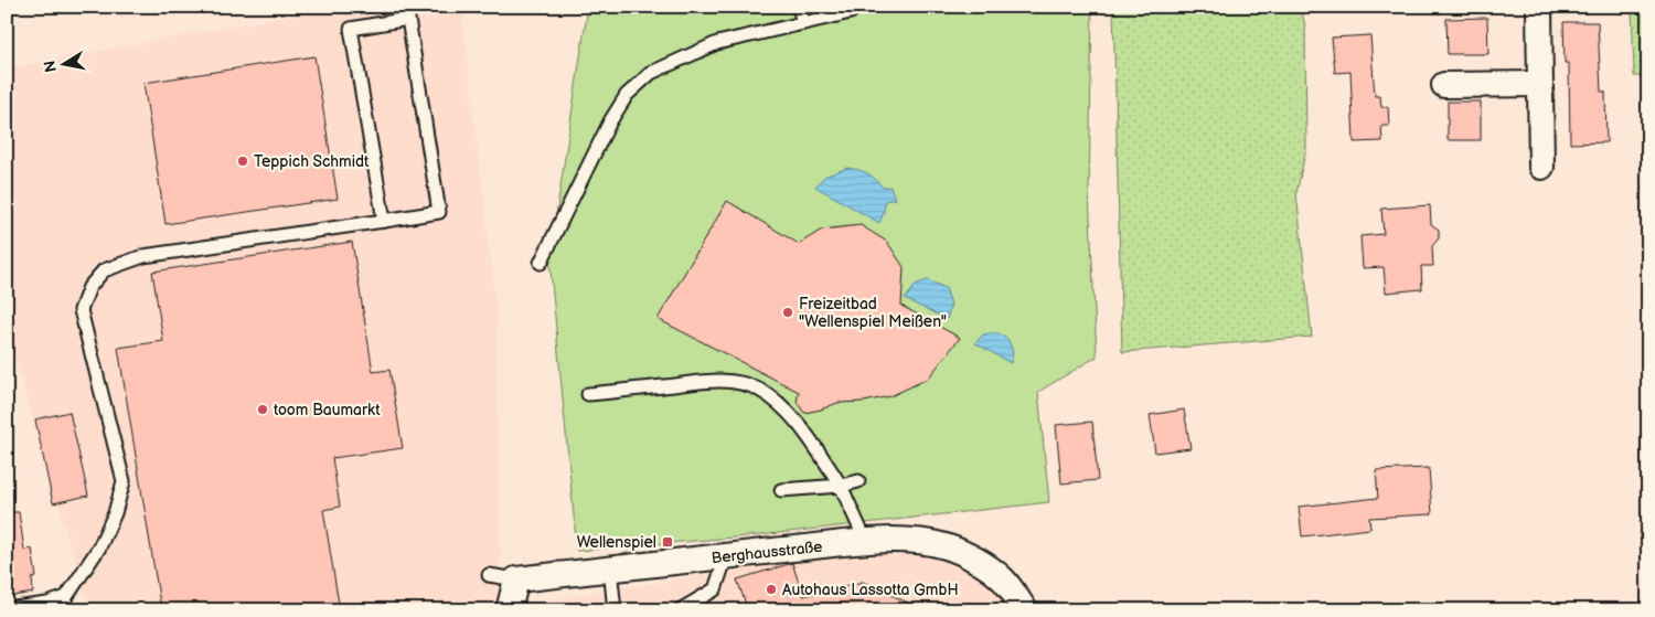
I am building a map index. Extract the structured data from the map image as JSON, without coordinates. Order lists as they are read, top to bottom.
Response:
{
  "streets": {
    "street": ["Berghausstraße"]
  },
  "places": {
    "other": [
      "Teppich Schmidt",
      "Freizeitbad \"Wellenspiel Meißen\"",
      "toom Baumarkt",
      "Autohaus Lassotta GmbH"
    ],
    "transit": ["Wellenspiel"]
  },
  "north": "left"
}
